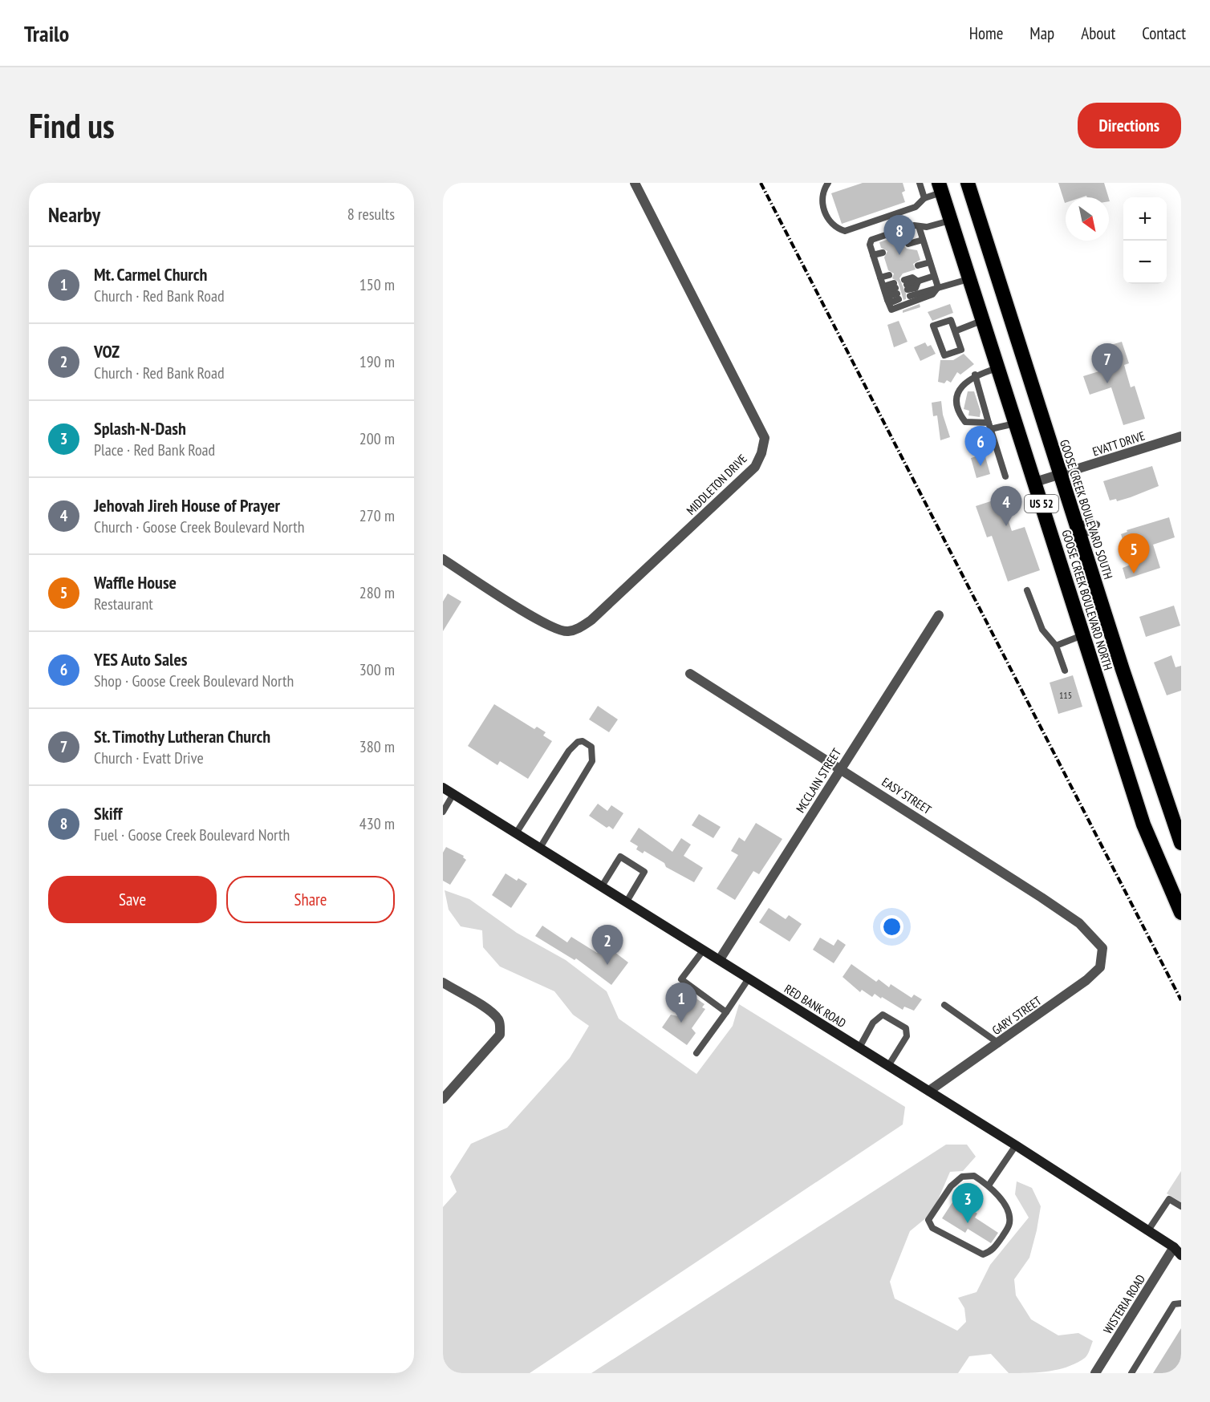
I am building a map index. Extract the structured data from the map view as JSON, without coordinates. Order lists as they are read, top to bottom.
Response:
{
  "streets": {
    "highway": ["US 52", "GOOSE CREEK BOULEVARD SOUTH", "GOOSE CREEK BOULEVARD NORTH"],
    "main road": ["RED BANK ROAD"],
    "street": [
      "EVATT DRIVE",
      "MIDDLETON DRIVE",
      "MCCLAIN STREET",
      "EASY STREET",
      "GARY STREET",
      "WISTERIA ROAD"
    ]
  },
  "crossings": [
    ["EVATT DRIVE", "GOOSE CREEK BOULEVARD SOUTH"],
    ["EVATT DRIVE", "GOOSE CREEK BOULEVARD NORTH"],
    ["MCCLAIN STREET", "EASY STREET"],
    ["MCCLAIN STREET", "RED BANK ROAD"],
    ["EASY STREET", "GARY STREET"],
    ["RED BANK ROAD", "GARY STREET"],
    ["RED BANK ROAD", "WISTERIA ROAD"]
  ],
  "house_numbers": ["115"],
  "north": "bottom right",
  "page": {
    "header": "Trailo",
    "nav": [
      "Home",
      "Map",
      "About",
      "Contact"
    ],
    "buttons": [
      "Directions",
      ["Save", "Share"]
    ],
    "title": "Find us",
    "heading": ["Nearby", "8 results"],
    "map_buttons": ["+", "−"],
    "pins": [
      "8",
      "7",
      "6",
      "4",
      "5",
      "2",
      "1",
      "3"
    ],
    "list": [
      {
        "mark": "1",
        "name": "Mt. Carmel Church",
        "note": "Church · Red Bank Road",
        "value": "150 m"
      },
      {
        "mark": "2",
        "name": "VOZ",
        "note": "Church · Red Bank Road",
        "value": "190 m"
      },
      {
        "mark": "3",
        "name": "Splash-N-Dash",
        "note": "Place · Red Bank Road",
        "value": "200 m"
      },
      {
        "mark": "4",
        "name": "Jehovah Jireh House of Prayer",
        "note": "Church · Goose Creek Boulevard North",
        "value": "270 m"
      },
      {
        "mark": "5",
        "name": "Waffle House",
        "note": "Restaurant",
        "value": "280 m"
      },
      {
        "mark": "6",
        "name": "YES Auto Sales",
        "note": "Shop · Goose Creek Boulevard North",
        "value": "300 m"
      },
      {
        "mark": "7",
        "name": "St. Timothy Lutheran Church",
        "note": "Church · Evatt Drive",
        "value": "380 m"
      },
      {
        "mark": "8",
        "name": "Skiff",
        "note": "Fuel · Goose Creek Boulevard North",
        "value": "430 m"
      }
    ]
  }
}
